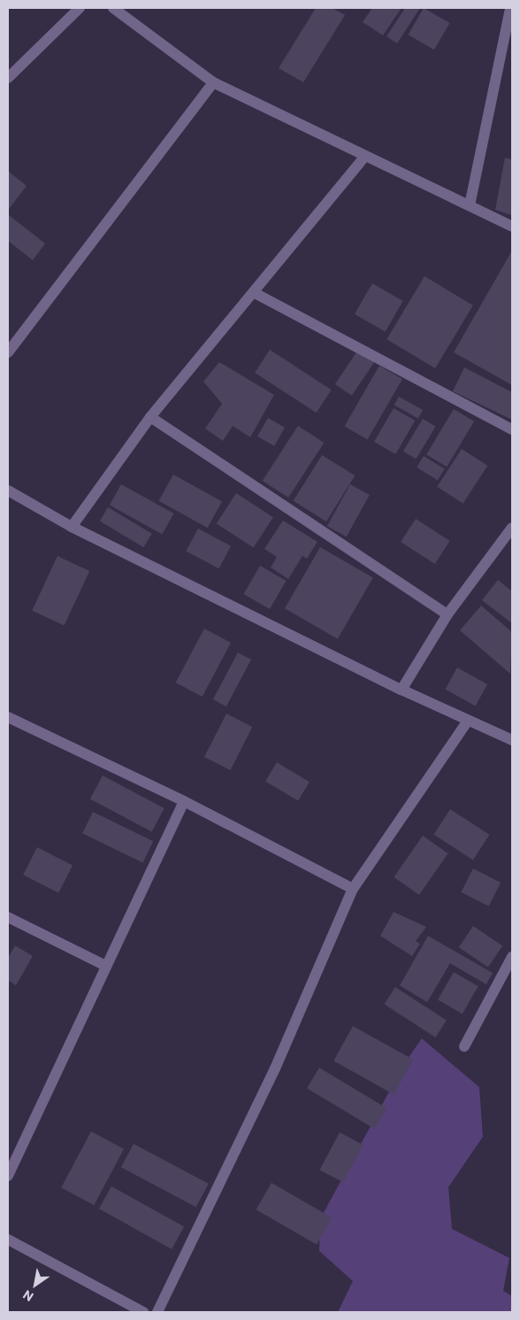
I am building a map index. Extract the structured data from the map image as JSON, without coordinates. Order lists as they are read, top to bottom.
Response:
{
  "north": "bottom left"
}
